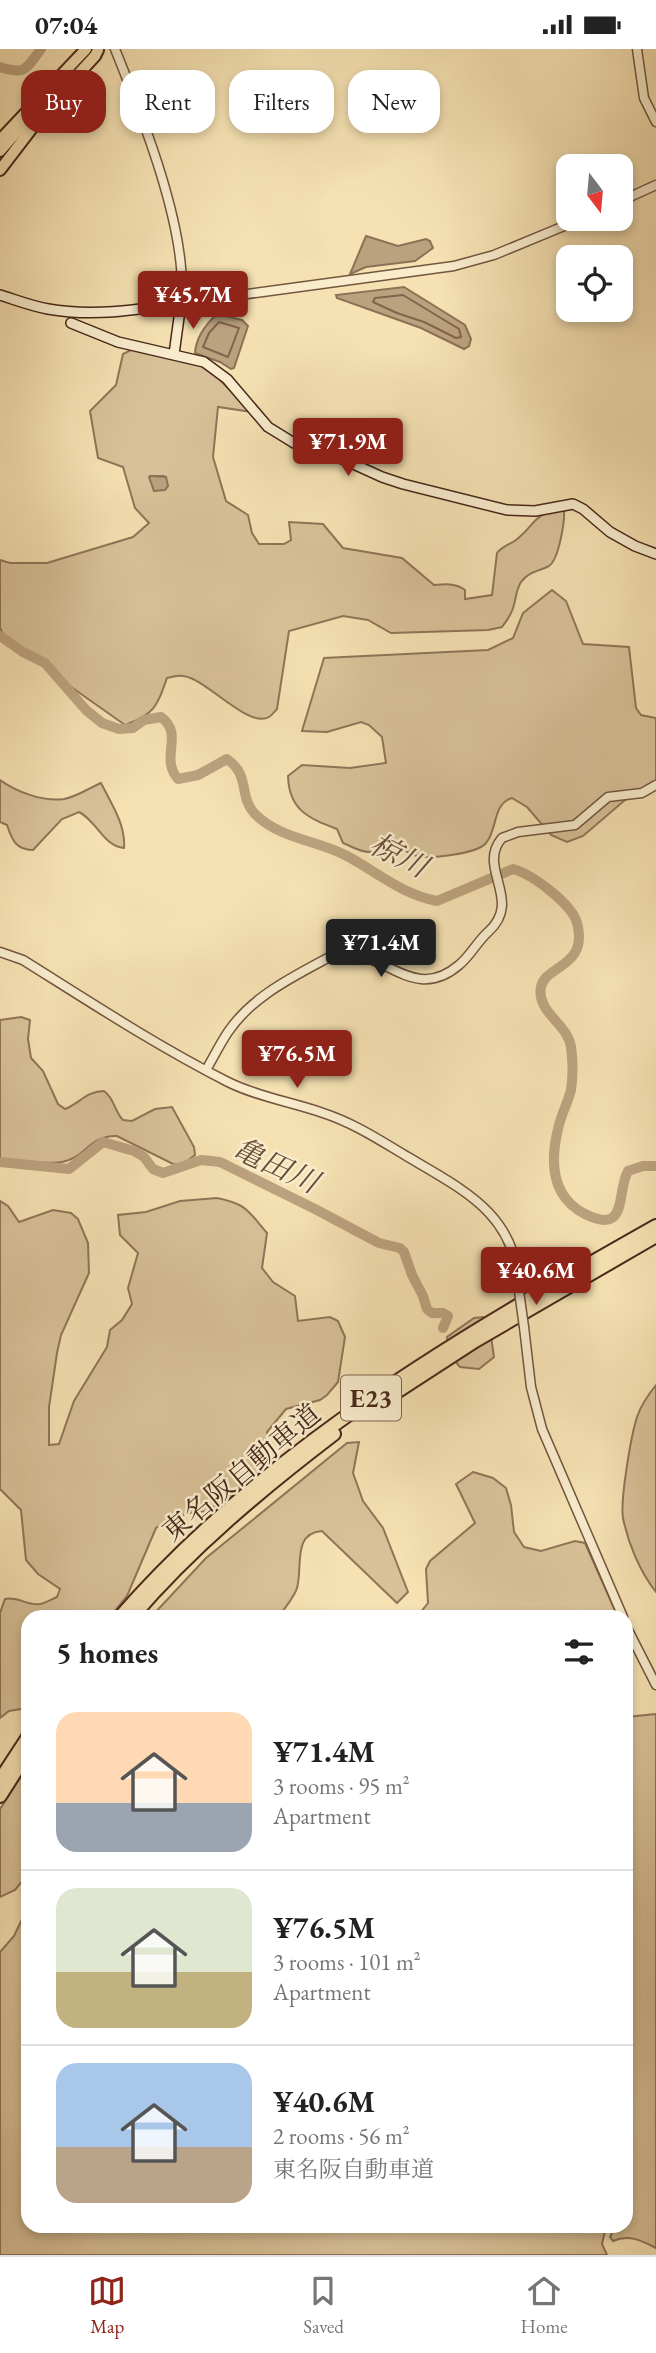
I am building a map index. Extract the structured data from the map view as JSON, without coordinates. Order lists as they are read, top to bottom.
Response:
{
  "streets": {
    "highway": ["E23", "東名阪自動車道"]
  },
  "water": ["椋川", "亀田川"],
  "north": "bottom",
  "page": {
    "status": "07:04",
    "chip": [
      "Buy",
      "Rent",
      "Filters",
      "New"
    ],
    "price": [
      "¥45.7M",
      "¥71.9M",
      "¥71.4M",
      "¥76.5M",
      "¥40.6M"
    ],
    "heading": "5 homes",
    "list": [
      {
        "name": "¥71.4M",
        "note": "3 rooms · 95 m² · Apartment"
      },
      {
        "name": "¥76.5M",
        "note": "3 rooms · 101 m² · Apartment"
      },
      {
        "name": "¥40.6M",
        "note": "2 rooms · 56 m² · 東名阪自動車道"
      }
    ],
    "tabs": ["Map", "Saved", "Home"]
  }
}
